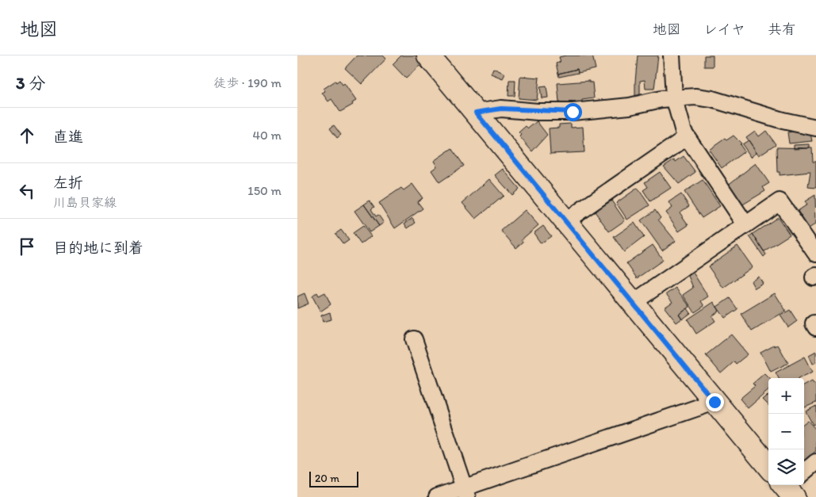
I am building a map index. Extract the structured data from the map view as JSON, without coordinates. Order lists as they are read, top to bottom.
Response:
{
  "scale_bar": "20 m",
  "page": {
    "header": "地図",
    "nav": ["地図", "レイヤ", "共有"],
    "heading": ["3 分", "徒歩 · 190 m"],
    "list": [
      ["直進", "40 m"],
      ["左折", "川島貝家線", "150 m"],
      "目的地に到着"
    ],
    "map_buttons": ["+", "−"],
    "scale": "20 m"
  }
}
